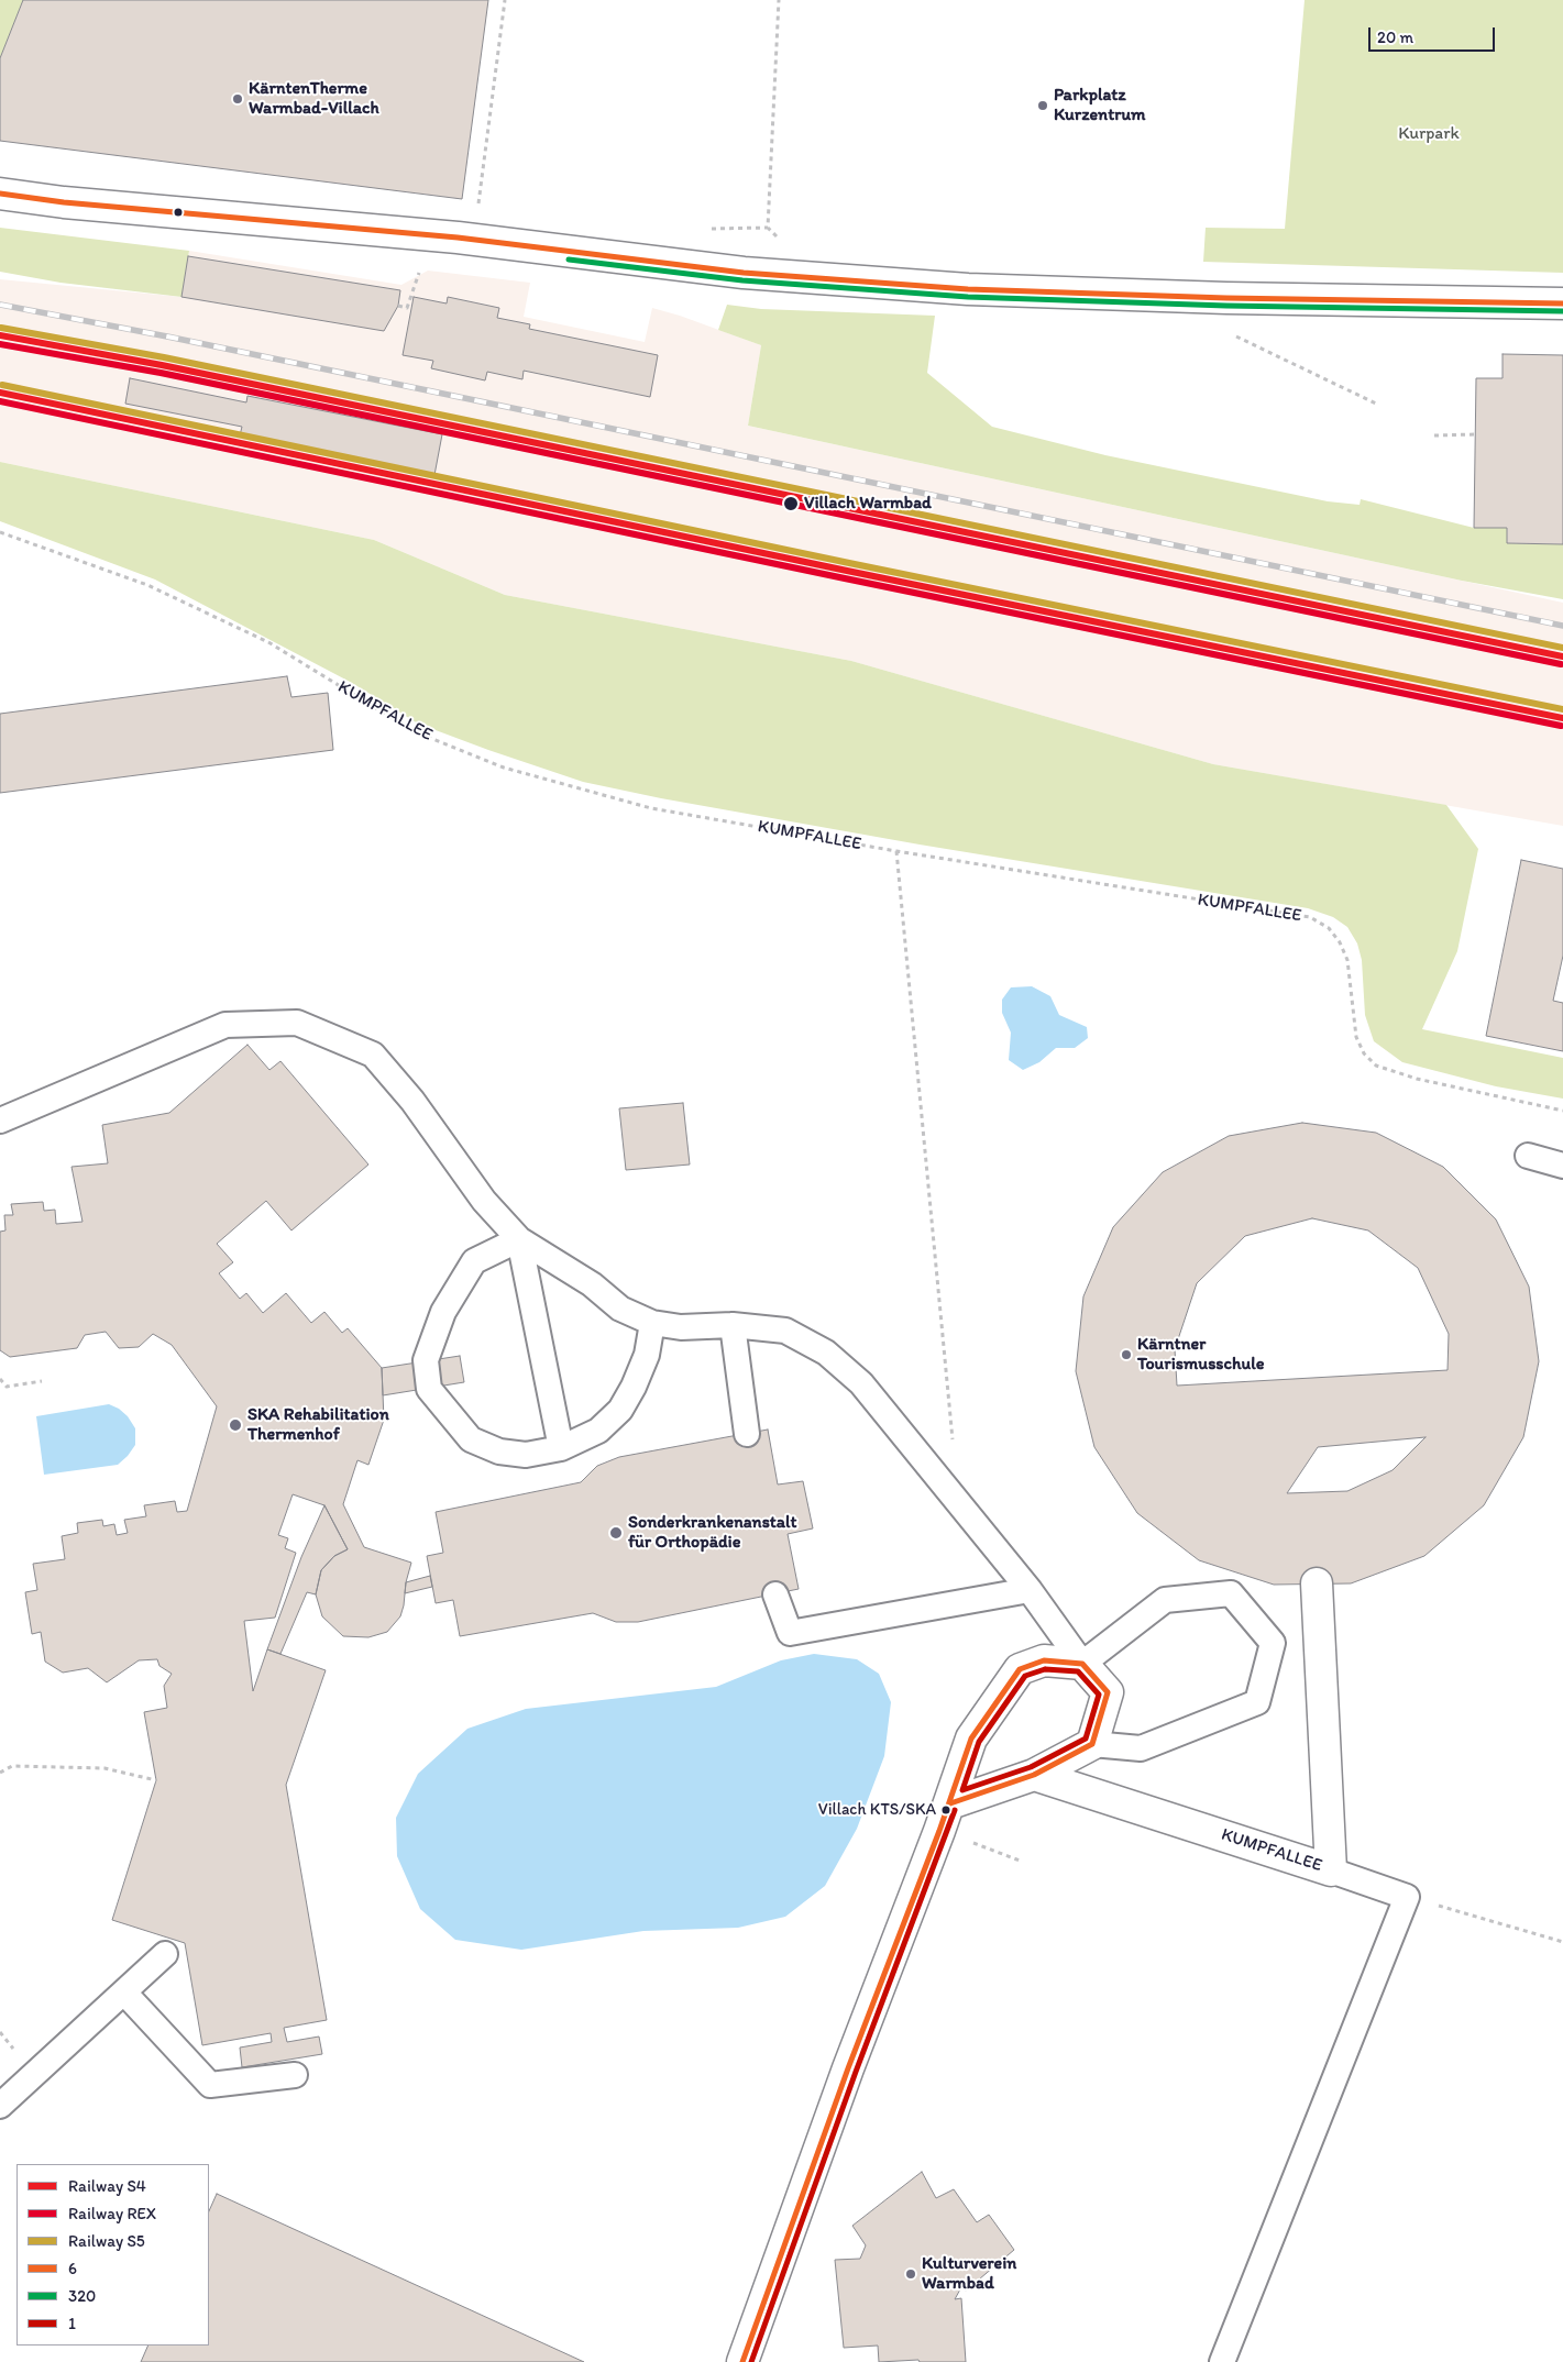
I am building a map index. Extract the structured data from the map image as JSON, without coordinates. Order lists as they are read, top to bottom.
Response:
{
  "streets": {
    "street": ["KUMPFALLEE"]
  },
  "parks": ["Kurpark"],
  "places": [
    "KärntenTherme Warmbad-Villach",
    "Parkplatz Kurzentrum",
    "Villach Warmbad",
    "Kärntner Tourismusschule",
    "SKA Rehabilitation Thermenhof",
    "Sonderkrankenanstalt für Orthopädie",
    "Villach KTS/SKA",
    "Kulturverein Warmbad"
  ],
  "lines": [
    "transit line 6",
    "transit line 320",
    "rail line S5",
    "rail line S4",
    "rail line REX",
    "transit line 1"
  ],
  "legend": [
    "Railway S4",
    "Railway REX",
    "Railway S5",
    "6",
    "320",
    "1"
  ],
  "scale_bar": "20 m"
}
